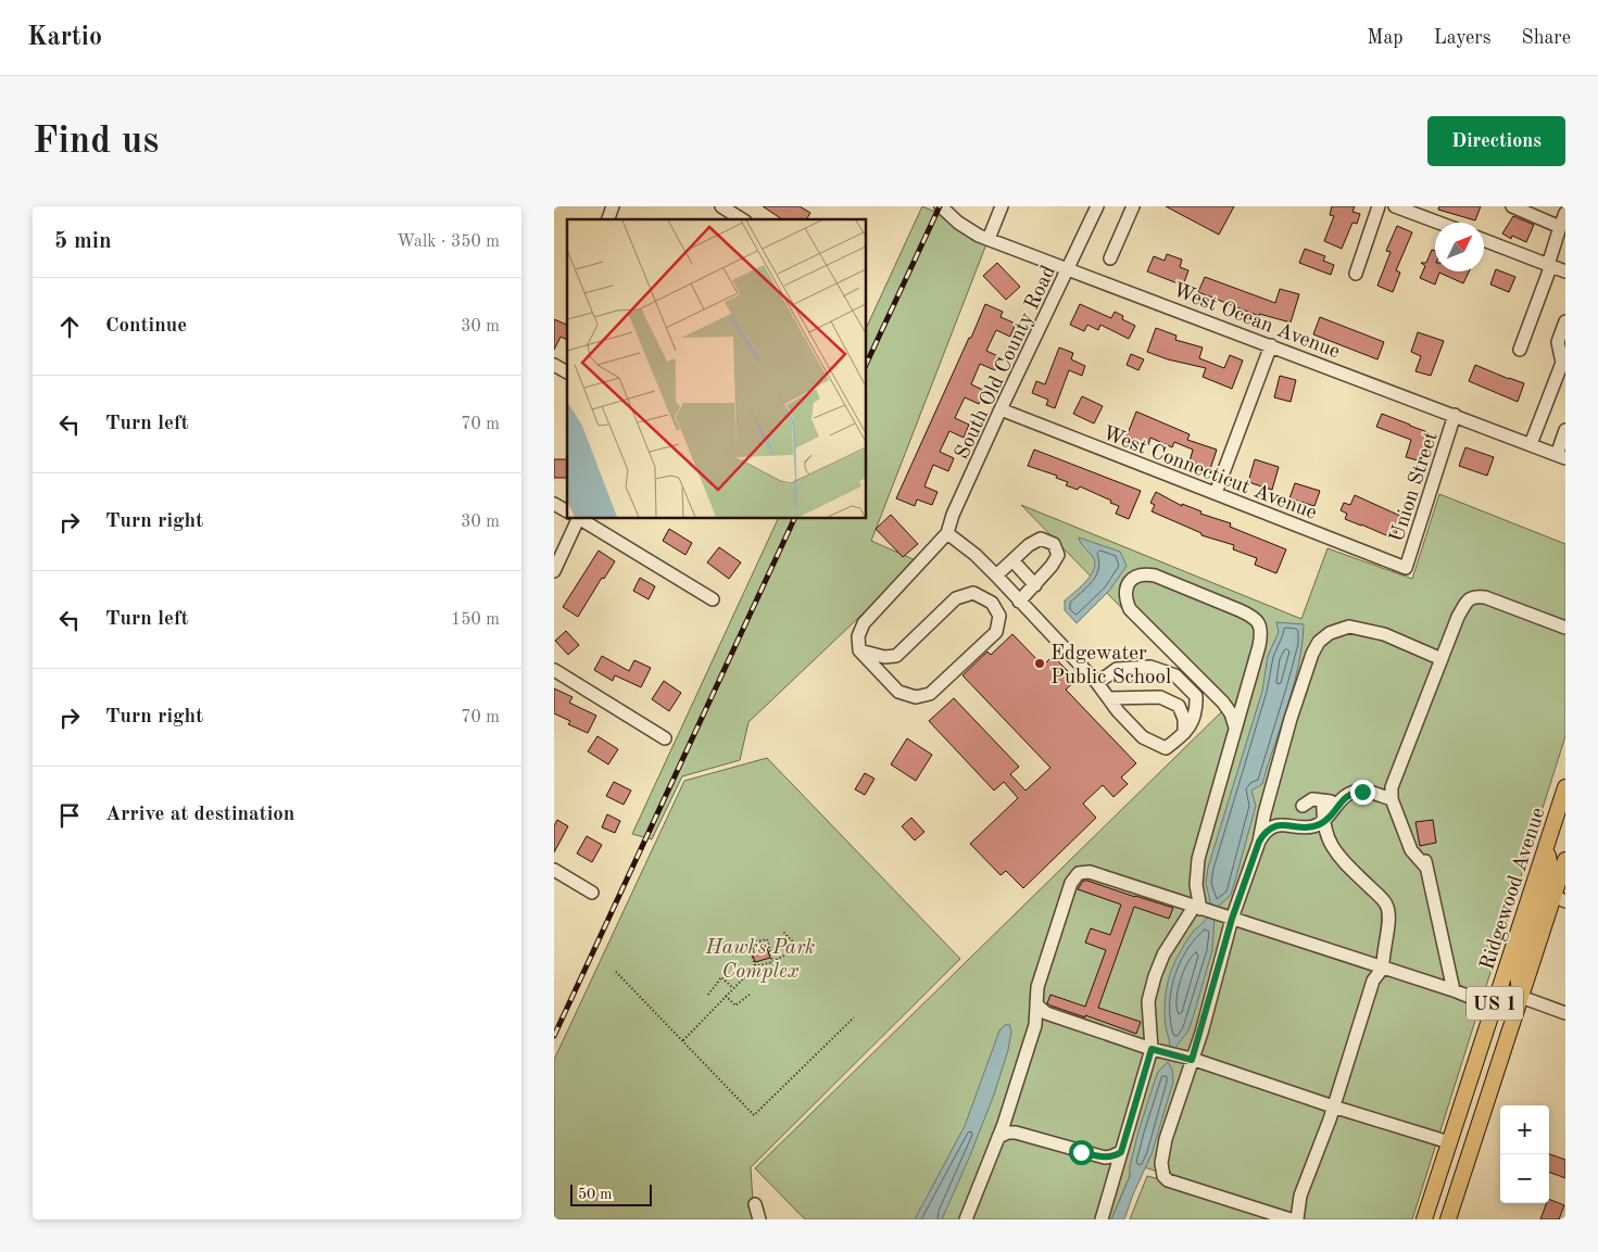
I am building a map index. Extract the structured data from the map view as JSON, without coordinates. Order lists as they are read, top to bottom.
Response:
{
  "streets": {
    "main road": ["Ridgewood Avenue", "US 1"],
    "street": [
      "West Ocean Avenue",
      "South Old County Road",
      "West Connecticut Avenue",
      "Union Street"
    ]
  },
  "crossings": [
    ["West Ocean Avenue", "South Old County Road"],
    ["West Ocean Avenue", "Union Street"],
    ["South Old County Road", "West Connecticut Avenue"],
    ["West Connecticut Avenue", "Union Street"]
  ],
  "parks": ["Hawks Park Complex"],
  "places": ["Edgewater Public School"],
  "scale_bar": "50 m",
  "north": "top right",
  "page": {
    "header": "Kartio",
    "nav": ["Map", "Layers", "Share"],
    "buttons": "Directions",
    "title": "Find us",
    "heading": ["5 min", "Walk · 350 m"],
    "list": [
      ["Continue", "30 m"],
      ["Turn left", "70 m"],
      ["Turn right", "30 m"],
      ["Turn left", "150 m"],
      ["Turn right", "70 m"],
      "Arrive at destination"
    ],
    "map_buttons": ["+", "−"],
    "scale": "50 m"
  }
}
